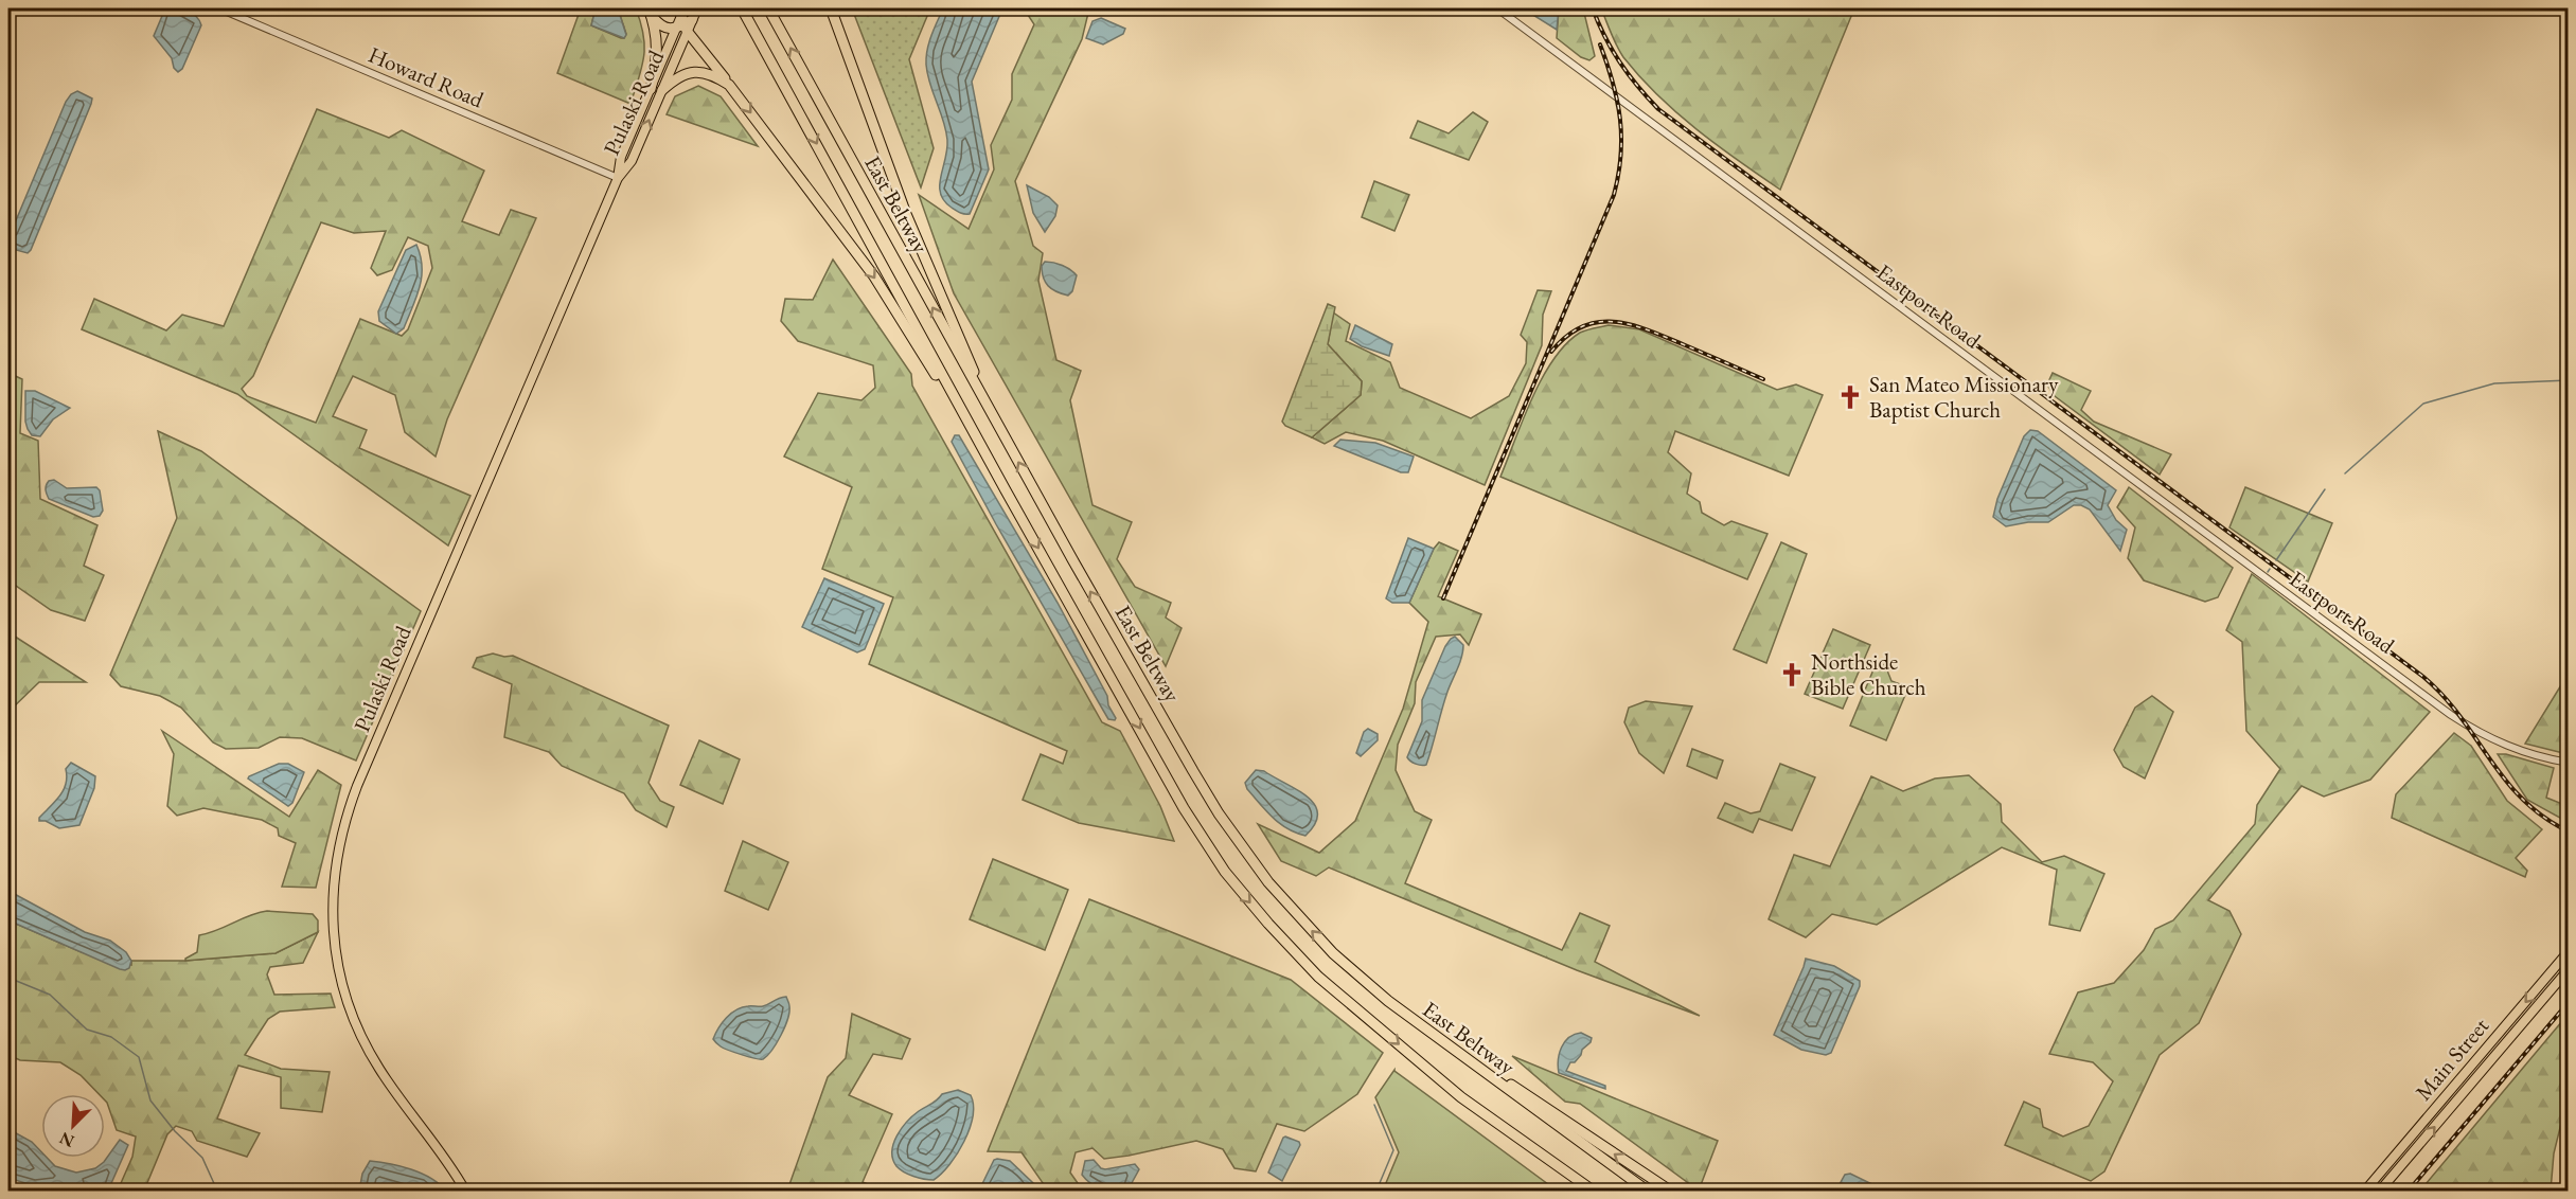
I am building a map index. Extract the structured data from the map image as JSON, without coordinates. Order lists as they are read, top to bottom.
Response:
{
  "streets": {
    "highway": ["East Beltway"],
    "main road": ["Pulaski Road", "Main Street"],
    "street": ["Howard Road", "Eastport Road"]
  },
  "crossings": [
    ["Howard Road", "Pulaski Road"]
  ],
  "places": {
    "church": ["San Mateo Missionary Baptist Church", "Northside Bible Church"]
  },
  "north": "bottom left"
}
